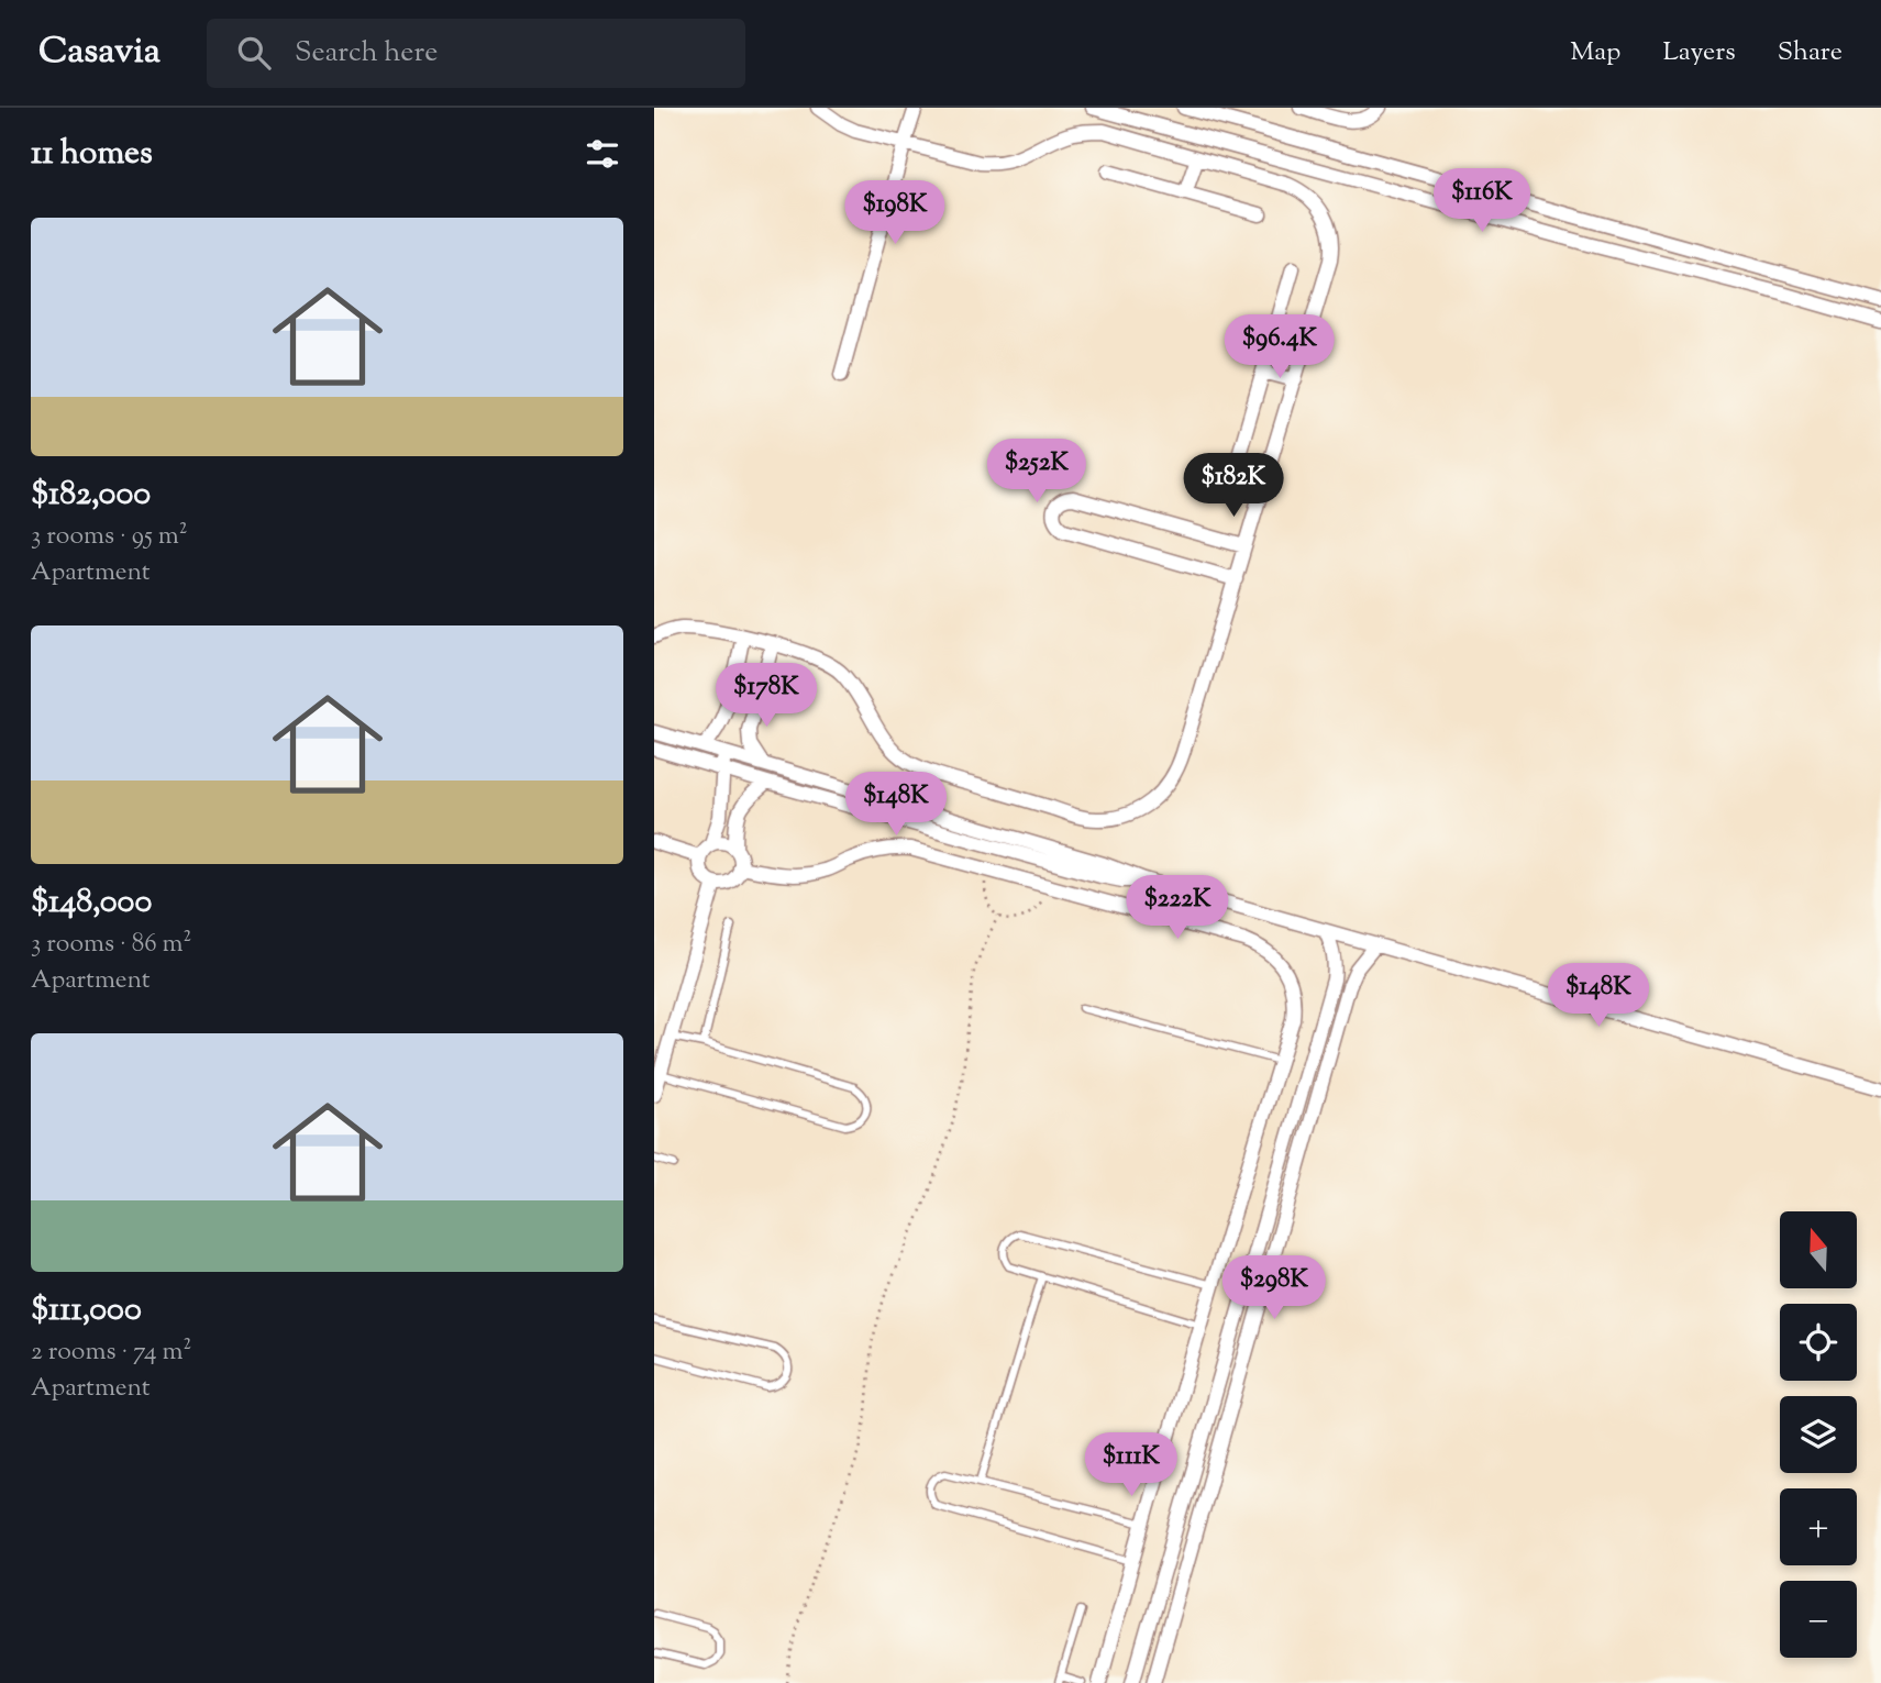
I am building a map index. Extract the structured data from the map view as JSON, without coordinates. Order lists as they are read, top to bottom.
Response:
{
  "north": "top",
  "page": {
    "header": "Casavia",
    "search": "Search here",
    "nav": ["Map", "Layers", "Share"],
    "heading": "11 homes",
    "price": [
      "$116K",
      "$198K",
      "$96.4K",
      "$252K",
      "$182K",
      "$178K",
      "$148K",
      "$222K",
      "$148K",
      "$298K",
      "$111K"
    ],
    "list": [
      {
        "name": "$182,000",
        "note": "3 rooms · 95 m² · Apartment"
      },
      {
        "name": "$148,000",
        "note": "3 rooms · 86 m² · Apartment"
      },
      {
        "name": "$111,000",
        "note": "2 rooms · 74 m² · Apartment"
      }
    ],
    "map_buttons": ["+", "−"]
  }
}
